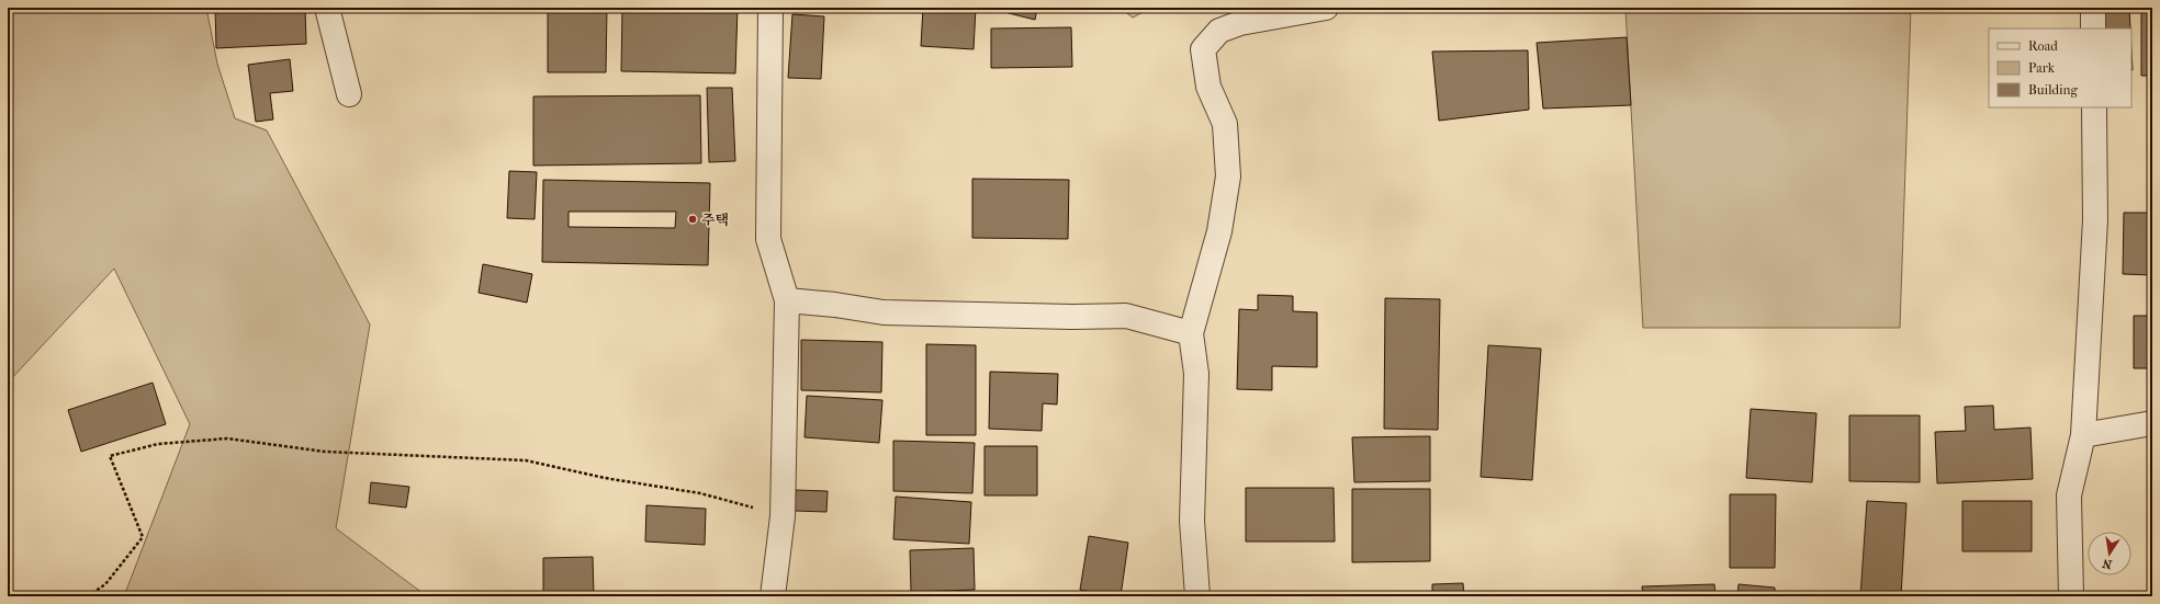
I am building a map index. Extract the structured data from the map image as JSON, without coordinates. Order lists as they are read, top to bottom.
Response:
{
  "places": ["주택"],
  "legend": ["Road", "Park", "Building"],
  "north": "bottom"
}
